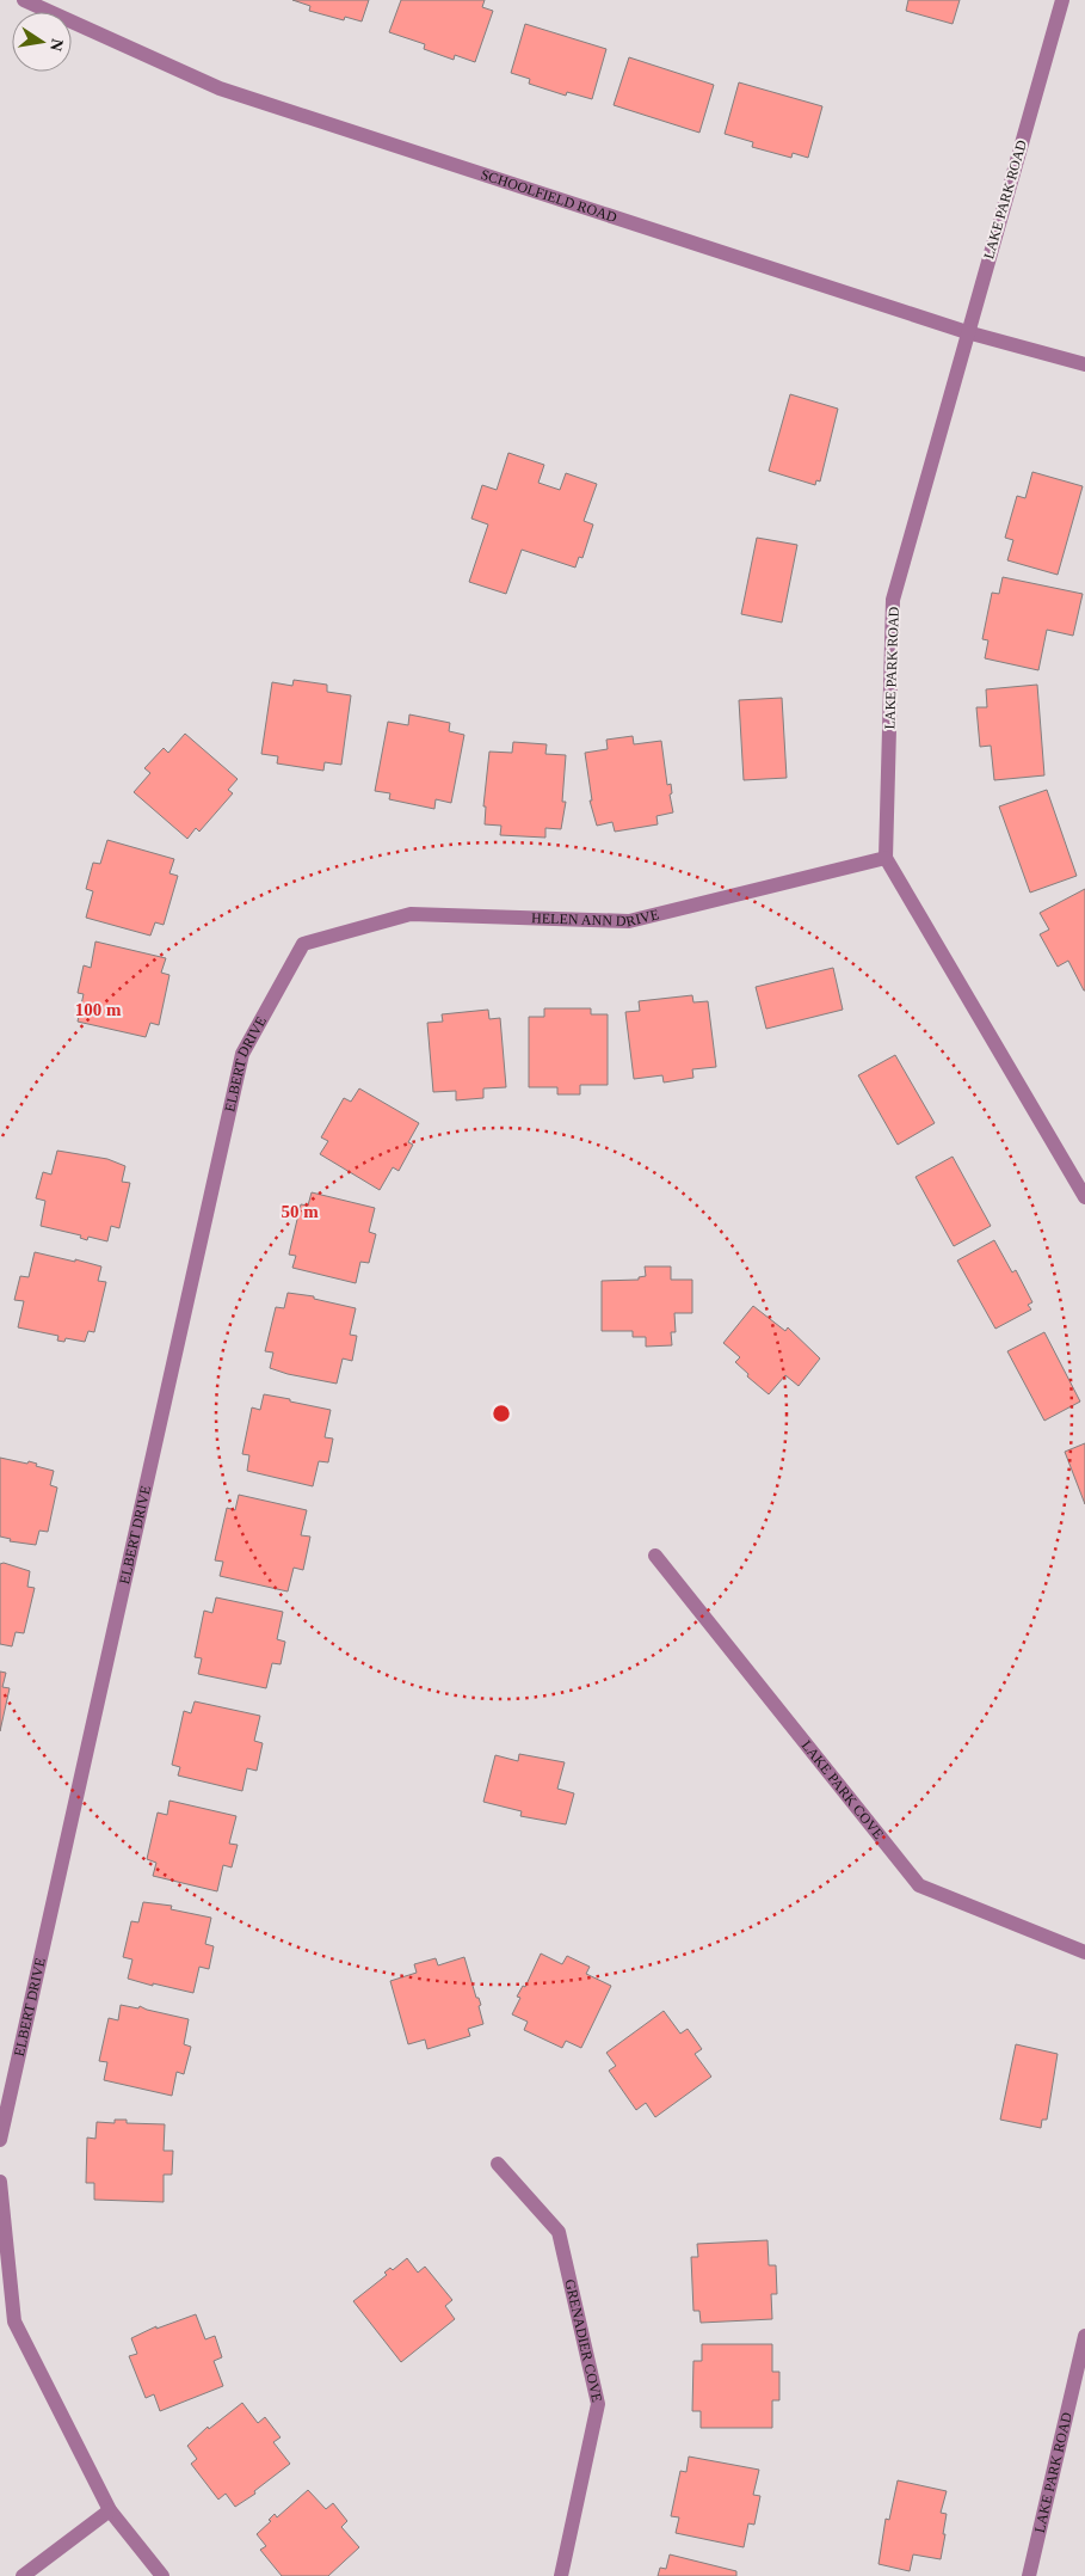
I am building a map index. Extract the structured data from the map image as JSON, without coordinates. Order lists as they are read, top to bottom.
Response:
{
  "streets": {
    "street": [
      "SCHOOLFIELD ROAD",
      "LAKE PARK ROAD",
      "HELEN ANN DRIVE",
      "ELBERT DRIVE",
      "LAKE PARK COVE",
      "GRENADIER COVE"
    ]
  },
  "crossings": [
    ["SCHOOLFIELD ROAD", "LAKE PARK ROAD"],
    ["LAKE PARK ROAD", "HELEN ANN DRIVE"],
    ["HELEN ANN DRIVE", "ELBERT DRIVE"]
  ],
  "north": "right",
  "rings": ["100 m", "50 m"]
}
